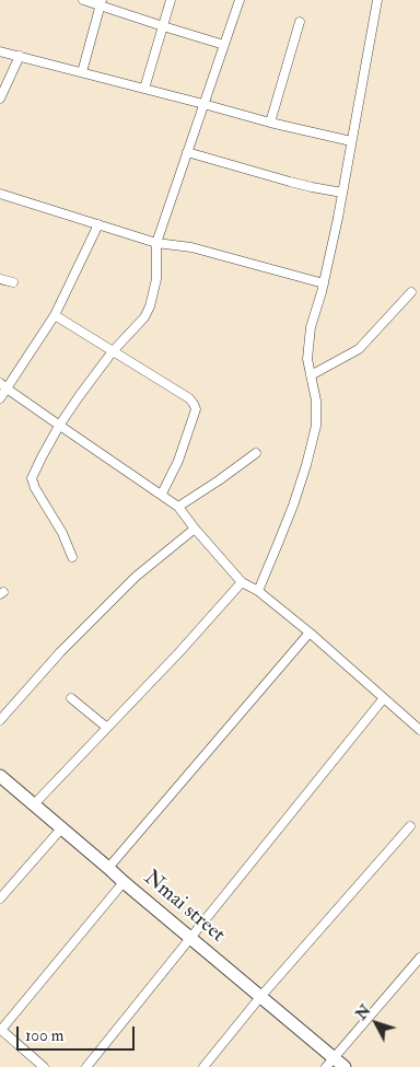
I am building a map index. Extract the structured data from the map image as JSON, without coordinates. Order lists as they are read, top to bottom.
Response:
{
  "streets": {
    "street": ["Nmai street"]
  },
  "scale_bar": "100 m",
  "north": "top left"
}
